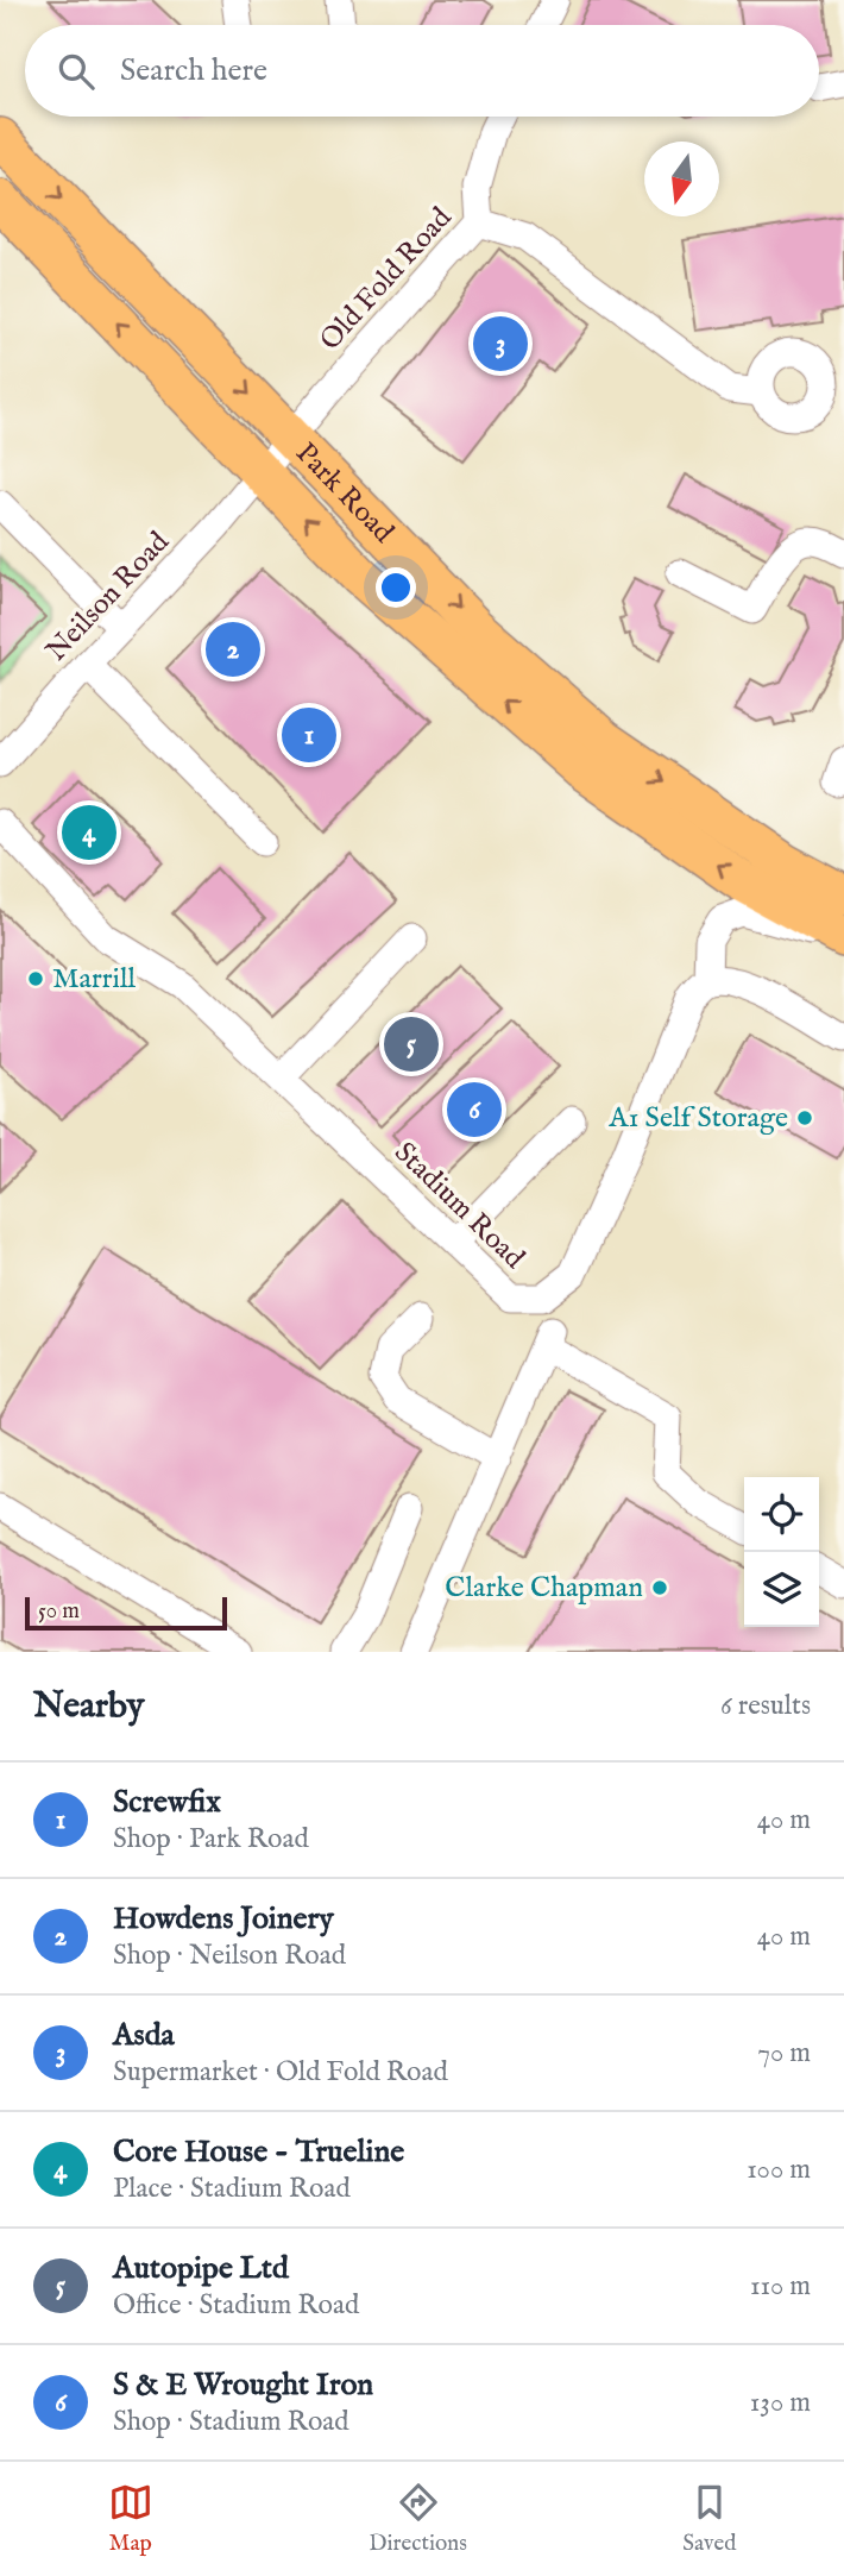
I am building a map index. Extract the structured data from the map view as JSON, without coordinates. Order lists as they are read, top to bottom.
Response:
{
  "streets": {
    "highway": ["Park Road"],
    "street": ["Old Fold Road", "Neilson Road", "Stadium Road"]
  },
  "crossings": [
    ["Old Fold Road", "Park Road"],
    ["Old Fold Road", "Neilson Road"],
    ["Park Road", "Neilson Road"]
  ],
  "places": ["Marrill", "A1 Self Storage", "Clarke Chapman"],
  "scale_bar": "50 m",
  "north": "bottom",
  "page": {
    "search": "Search here",
    "pins": [
      "3",
      "2",
      "1",
      "4",
      "5",
      "6"
    ],
    "scale": "50 m",
    "heading": ["Nearby", "6 results"],
    "list": [
      {
        "mark": "1",
        "name": "Screwfix",
        "note": "Shop · Park Road",
        "value": "40 m"
      },
      {
        "mark": "2",
        "name": "Howdens Joinery",
        "note": "Shop · Neilson Road",
        "value": "40 m"
      },
      {
        "mark": "3",
        "name": "Asda",
        "note": "Supermarket · Old Fold Road",
        "value": "70 m"
      },
      {
        "mark": "4",
        "name": "Core House - Trueline",
        "note": "Place · Stadium Road",
        "value": "100 m"
      },
      {
        "mark": "5",
        "name": "Autopipe Ltd",
        "note": "Office · Stadium Road",
        "value": "110 m"
      },
      {
        "mark": "6",
        "name": "S & E Wrought Iron",
        "note": "Shop · Stadium Road",
        "value": "130 m"
      }
    ],
    "nav": ["Map", "Directions", "Saved"]
  }
}
